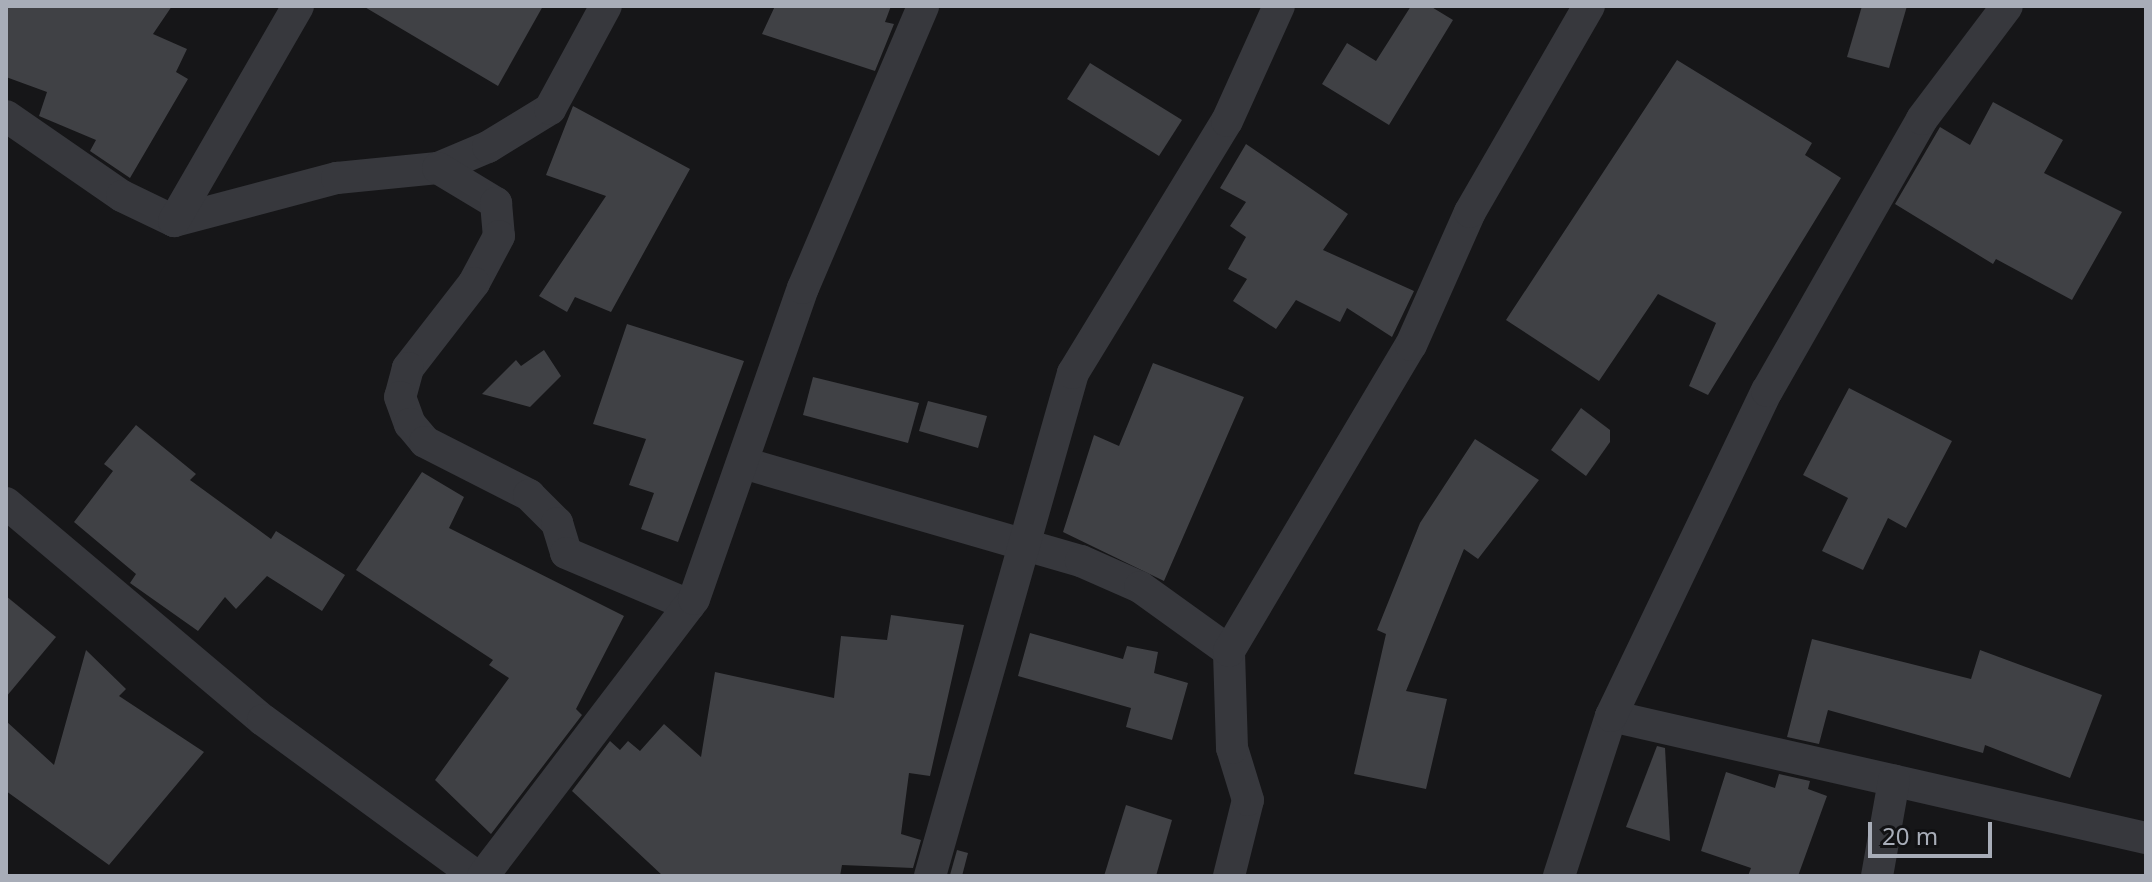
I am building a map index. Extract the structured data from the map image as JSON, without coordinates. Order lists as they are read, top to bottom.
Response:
{
  "scale_bar": "20 m"
}
